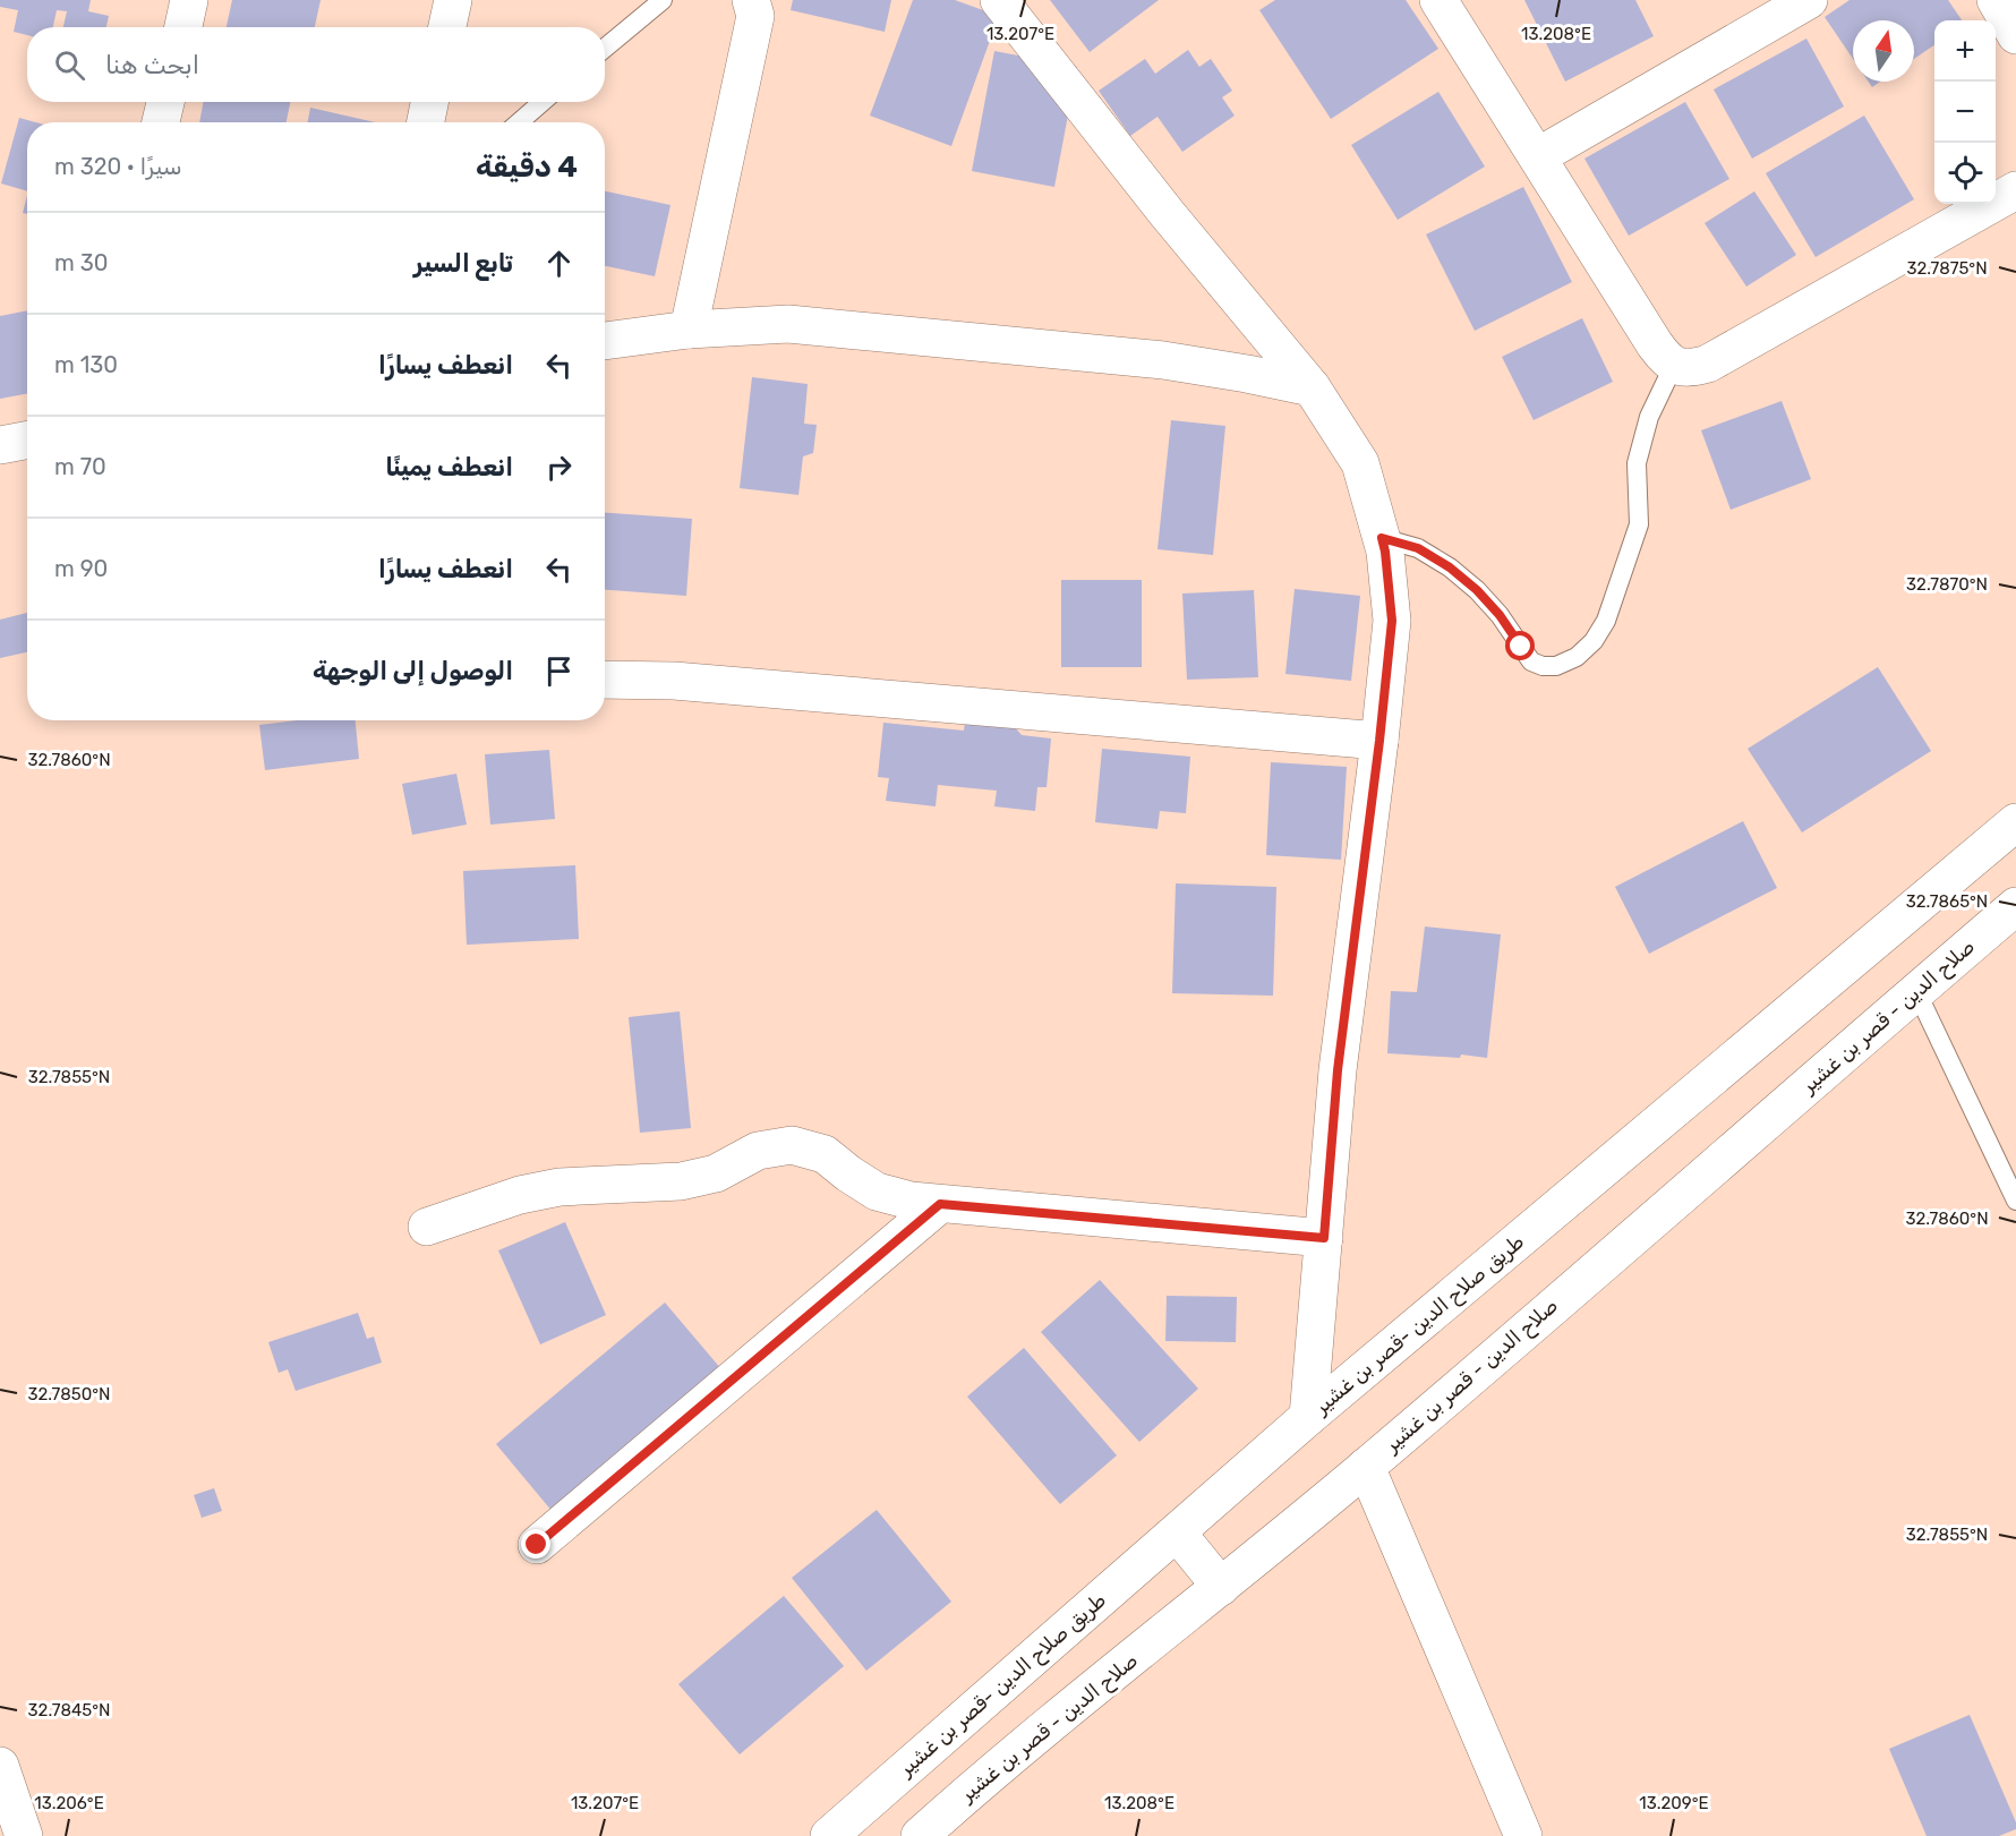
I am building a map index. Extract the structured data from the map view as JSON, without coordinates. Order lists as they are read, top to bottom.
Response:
{
  "streets": {
    "main road": ["صلاح الدين - قصر بن غشير", "طريق صلاح الدين -قصر بن غشير"]
  },
  "north": "top",
  "page": {
    "map_buttons": ["+", "−"],
    "search": "ابحث هنا",
    "heading": ["4 دقيقة", "سيرًا · 320 m"],
    "list": [
      ["تابع السير", "30 m"],
      ["انعطف يسارًا", "130 m"],
      ["انعطف يمينًا", "70 m"],
      ["انعطف يسارًا", "90 m"],
      "الوصول إلى الوجهة"
    ]
  },
  "coordinates": [
    "13.207°E",
    "13.208°E",
    "32.7875°N",
    "32.7870°N",
    "32.7860°N",
    "32.7865°N",
    "32.7855°N",
    "32.7850°N",
    "32.7845°N",
    "13.206°E",
    "13.209°E"
  ]
}
